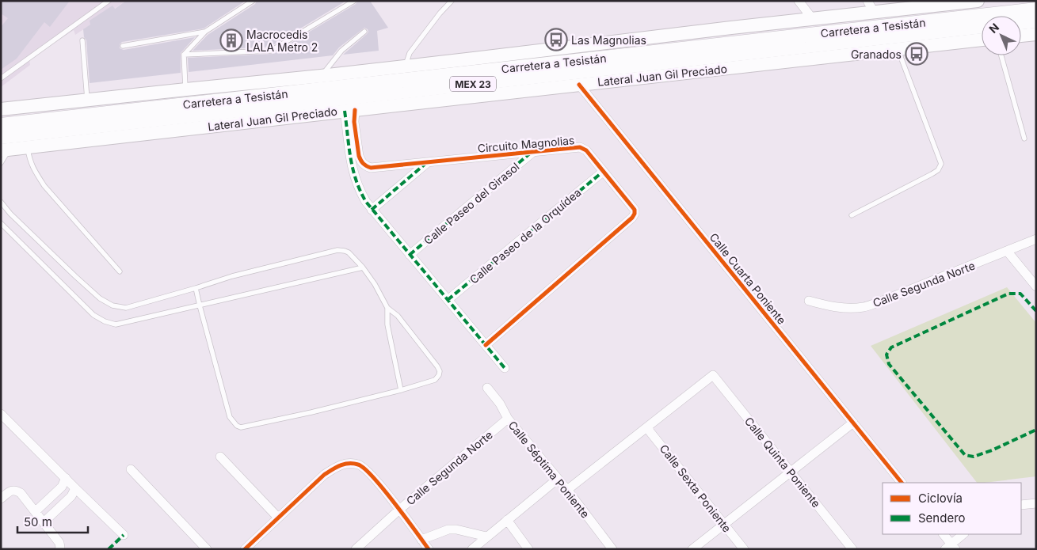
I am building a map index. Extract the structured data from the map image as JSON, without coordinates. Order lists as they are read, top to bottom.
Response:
{
  "streets": {
    "main road": ["Carretera a Tesistán", "Lateral Juan Gil Preciado", "MEX 23"],
    "street": [
      "Circuito Magnolias",
      "Calle Paseo del Girasol",
      "Calle Paseo de la Orquídea",
      "Calle Cuarta Poniente",
      "Calle Segunda Norte",
      "Calle Quinta Poniente",
      "Calle Séptima Poniente",
      "Calle Sexta Poniente"
    ]
  },
  "crossings": [
    ["Carretera a Tesistán", "Lateral Juan Gil Preciado"],
    ["Lateral Juan Gil Preciado", "Circuito Magnolias"],
    ["Lateral Juan Gil Preciado", "Calle Cuarta Poniente"],
    ["Circuito Magnolias", "Calle Paseo del Girasol"],
    ["Circuito Magnolias", "Calle Paseo de la Orquídea"],
    ["Calle Segunda Norte", "Calle Séptima Poniente"],
    ["Calle Quinta Poniente", "Calle Sexta Poniente"]
  ],
  "places": {
    "bus stop": ["Las Magnolias", "Granados"],
    "building": ["Macrocedis LALA Metro 2"]
  },
  "legend": ["Ciclovía", "Sendero"],
  "scale_bar": "50 m",
  "north": "top left"
}
